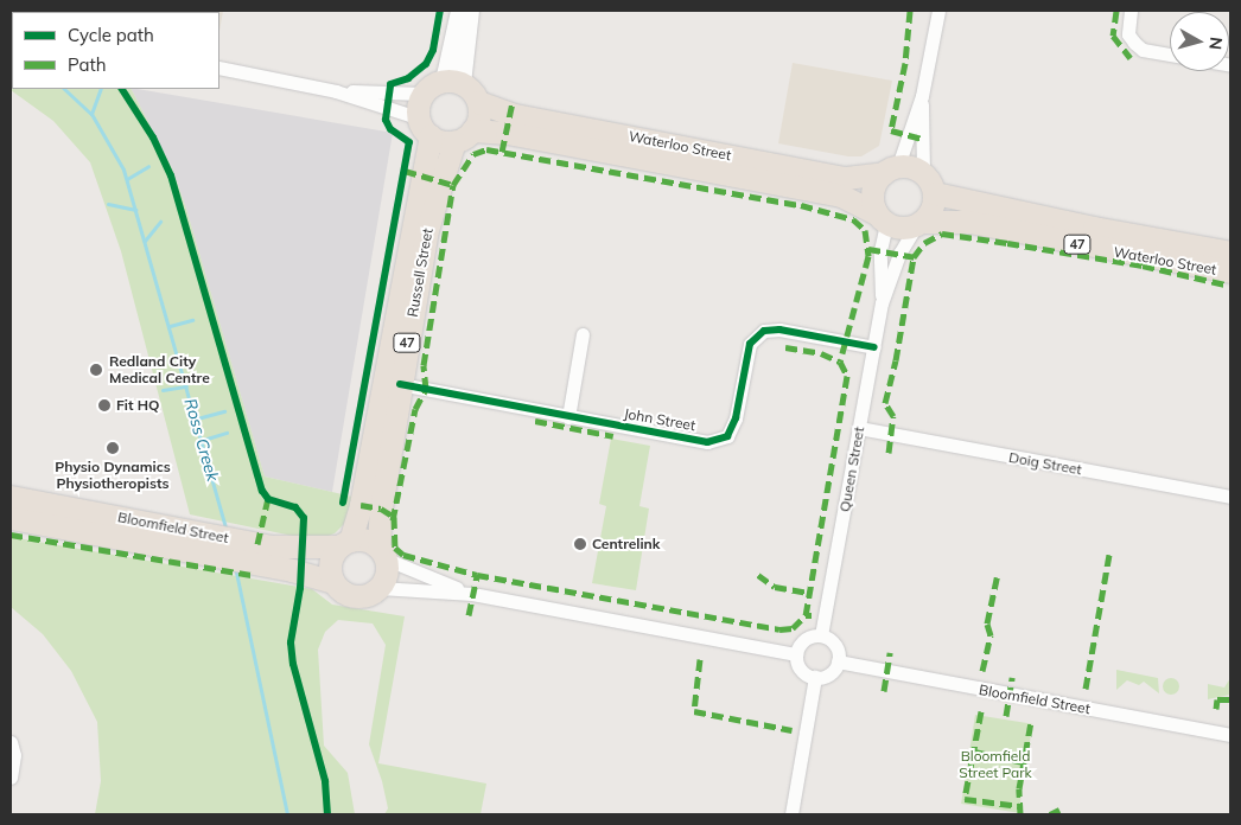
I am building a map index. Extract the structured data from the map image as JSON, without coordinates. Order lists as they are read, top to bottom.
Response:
{
  "streets": {
    "highway": [
      "Waterloo Street",
      "47",
      "Russell Street",
      "Bloomfield Street"
    ],
    "street": ["John Street", "Doig Street", "Queen Street"]
  },
  "crossings": [
    ["Waterloo Street", "47"],
    ["Waterloo Street", "Russell Street"],
    ["Waterloo Street", "Queen Street"],
    ["47", "Russell Street"],
    ["47", "Queen Street"],
    ["47", "Bloomfield Street"],
    ["Russell Street", "John Street"],
    ["Russell Street", "Bloomfield Street"],
    ["John Street", "Queen Street"],
    ["Doig Street", "Queen Street"],
    ["Queen Street", "Bloomfield Street"]
  ],
  "water": ["Ross Creek"],
  "parks": ["Bloomfield Street Park"],
  "places": [
    "Redland City Medical Centre",
    "Fit HQ",
    "Physio Dynamics Physiotheropists",
    "Centrelink"
  ],
  "legend": ["Cycle path", "Path"],
  "north": "right"
}
